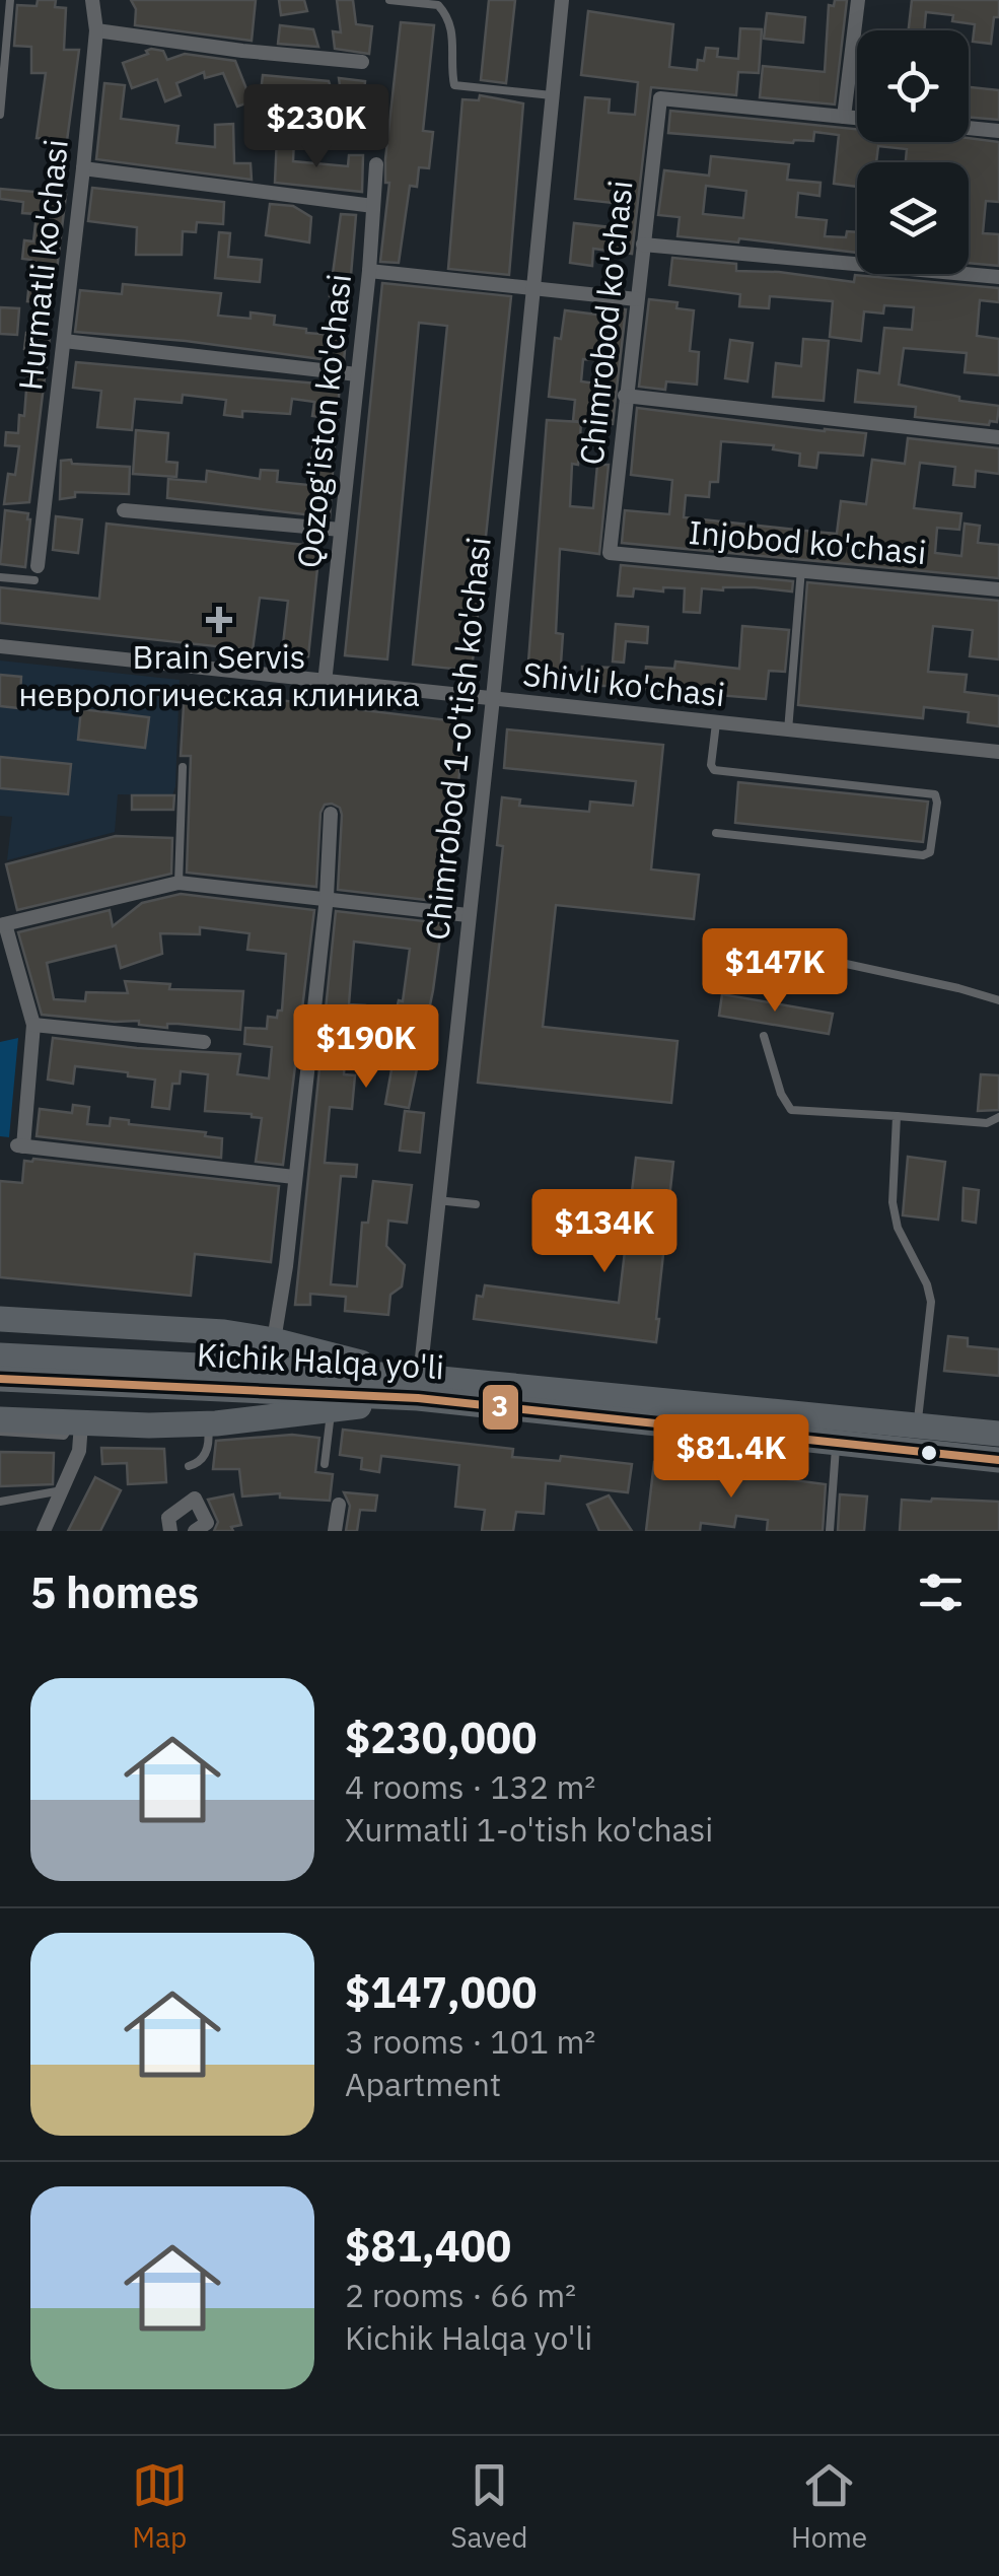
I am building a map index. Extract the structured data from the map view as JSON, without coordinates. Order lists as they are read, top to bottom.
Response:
{
  "streets": {
    "highway": ["Kichik Halqa yo'li"],
    "street": [
      "Hurmatli ko'chasi",
      "Chimrobod ko'chasi",
      "Qozog'iston ko'chasi",
      "Injobod ko'chasi",
      "Shivli ko'chasi",
      "Chimrobod 1-o'tish ko'chasi"
    ]
  },
  "crossings": [
    ["Chimrobod ko'chasi", "Injobod ko'chasi"],
    ["Qozog'iston ko'chasi", "Shivli ko'chasi"],
    ["Shivli ko'chasi", "Chimrobod 1-o'tish ko'chasi"],
    ["Chimrobod 1-o'tish ko'chasi", "Kichik Halqa yo'li"]
  ],
  "places": {
    "health": ["Brain Servis неврологическая клиника"]
  },
  "lines": ["transit line 3"],
  "page": {
    "price": [
      "$230K",
      "$147K",
      "$190K",
      "$134K",
      "$81.4K"
    ],
    "heading": "5 homes",
    "list": [
      {
        "name": "$230,000",
        "note": "4 rooms · 132 m² · Xurmatli 1-o'tish ko'chasi"
      },
      {
        "name": "$147,000",
        "note": "3 rooms · 101 m² · Apartment"
      },
      {
        "name": "$81,400",
        "note": "2 rooms · 66 m² · Kichik Halqa yo'li"
      }
    ],
    "tabs": ["Map", "Saved", "Home"]
  }
}
